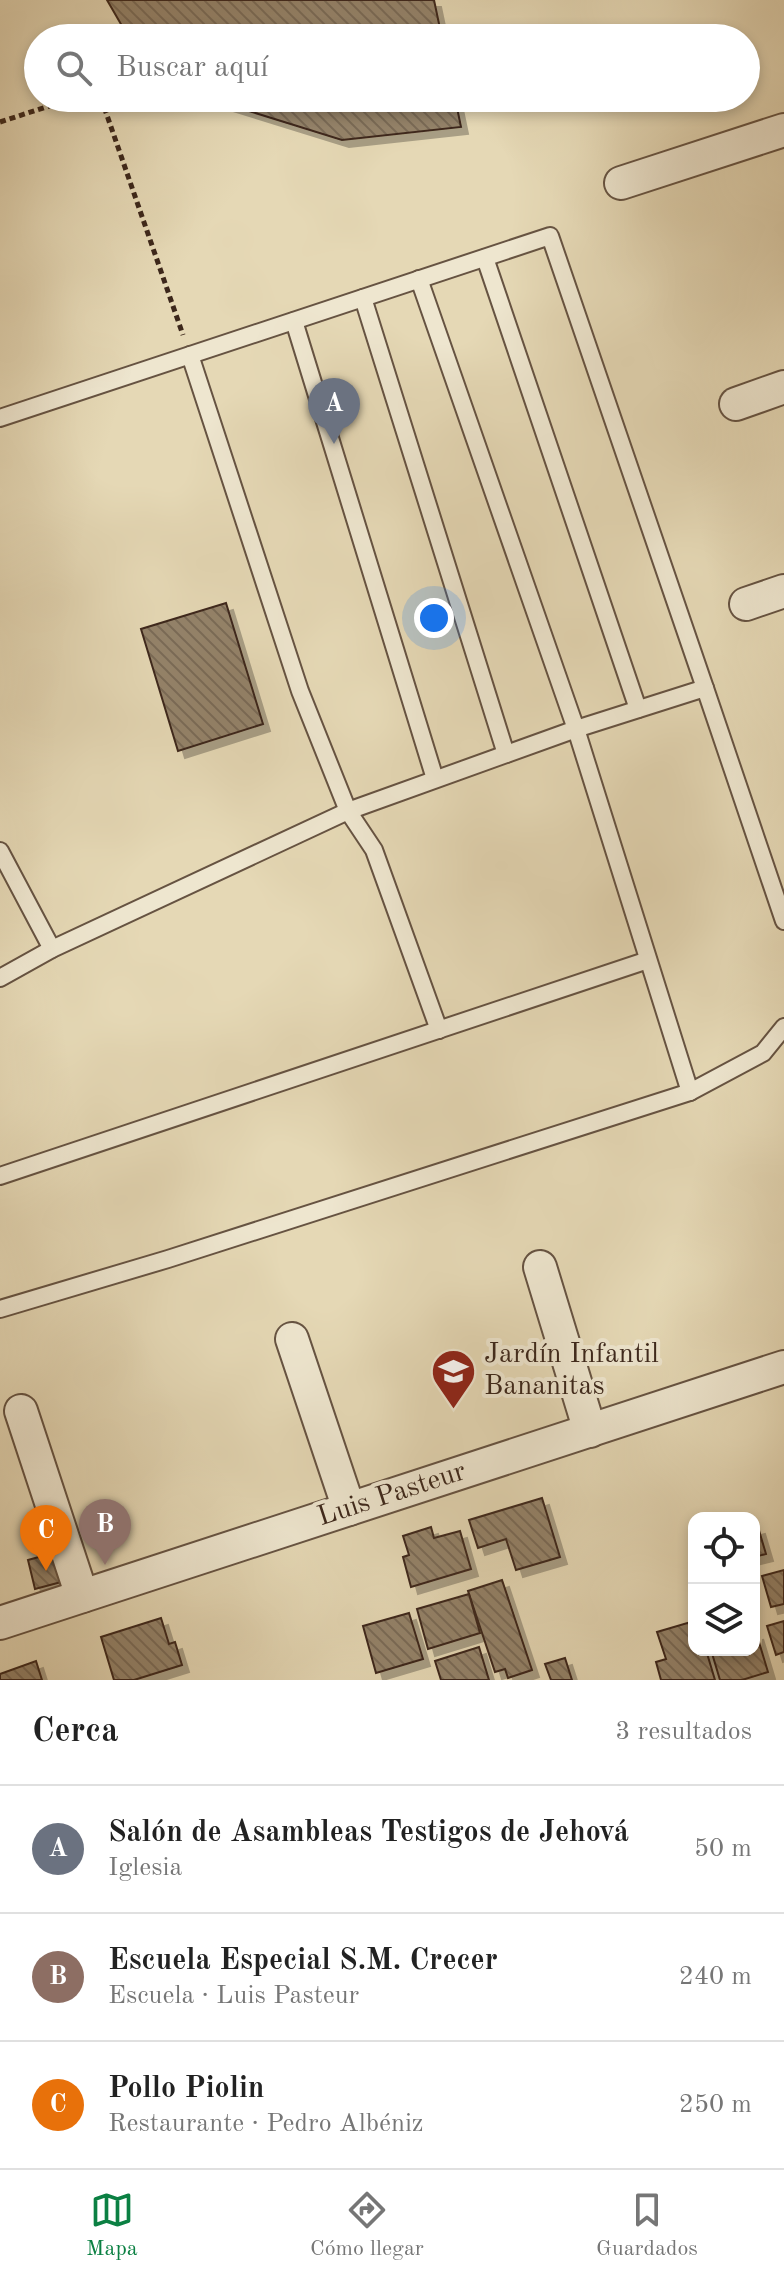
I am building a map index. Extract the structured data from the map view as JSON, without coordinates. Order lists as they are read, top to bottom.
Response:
{
  "streets": {
    "street": ["Luis Pasteur"]
  },
  "places": {
    "school or university": ["Jardín Infantil Bananitas"]
  },
  "page": {
    "search": "Buscar aquí",
    "pins": ["A", "B", "C"],
    "heading": ["Cerca", "3 resultados"],
    "list": [
      {
        "mark": "A",
        "name": "Salón de Asambleas Testigos de Jehová",
        "note": "Iglesia",
        "value": "50 m"
      },
      {
        "mark": "B",
        "name": "Escuela Especial S.M. Crecer",
        "note": "Escuela · Luis Pasteur",
        "value": "240 m"
      },
      {
        "mark": "C",
        "name": "Pollo Piolin",
        "note": "Restaurante · Pedro Albéniz",
        "value": "250 m"
      }
    ],
    "nav": ["Mapa", "Cómo llegar", "Guardados"]
  }
}
